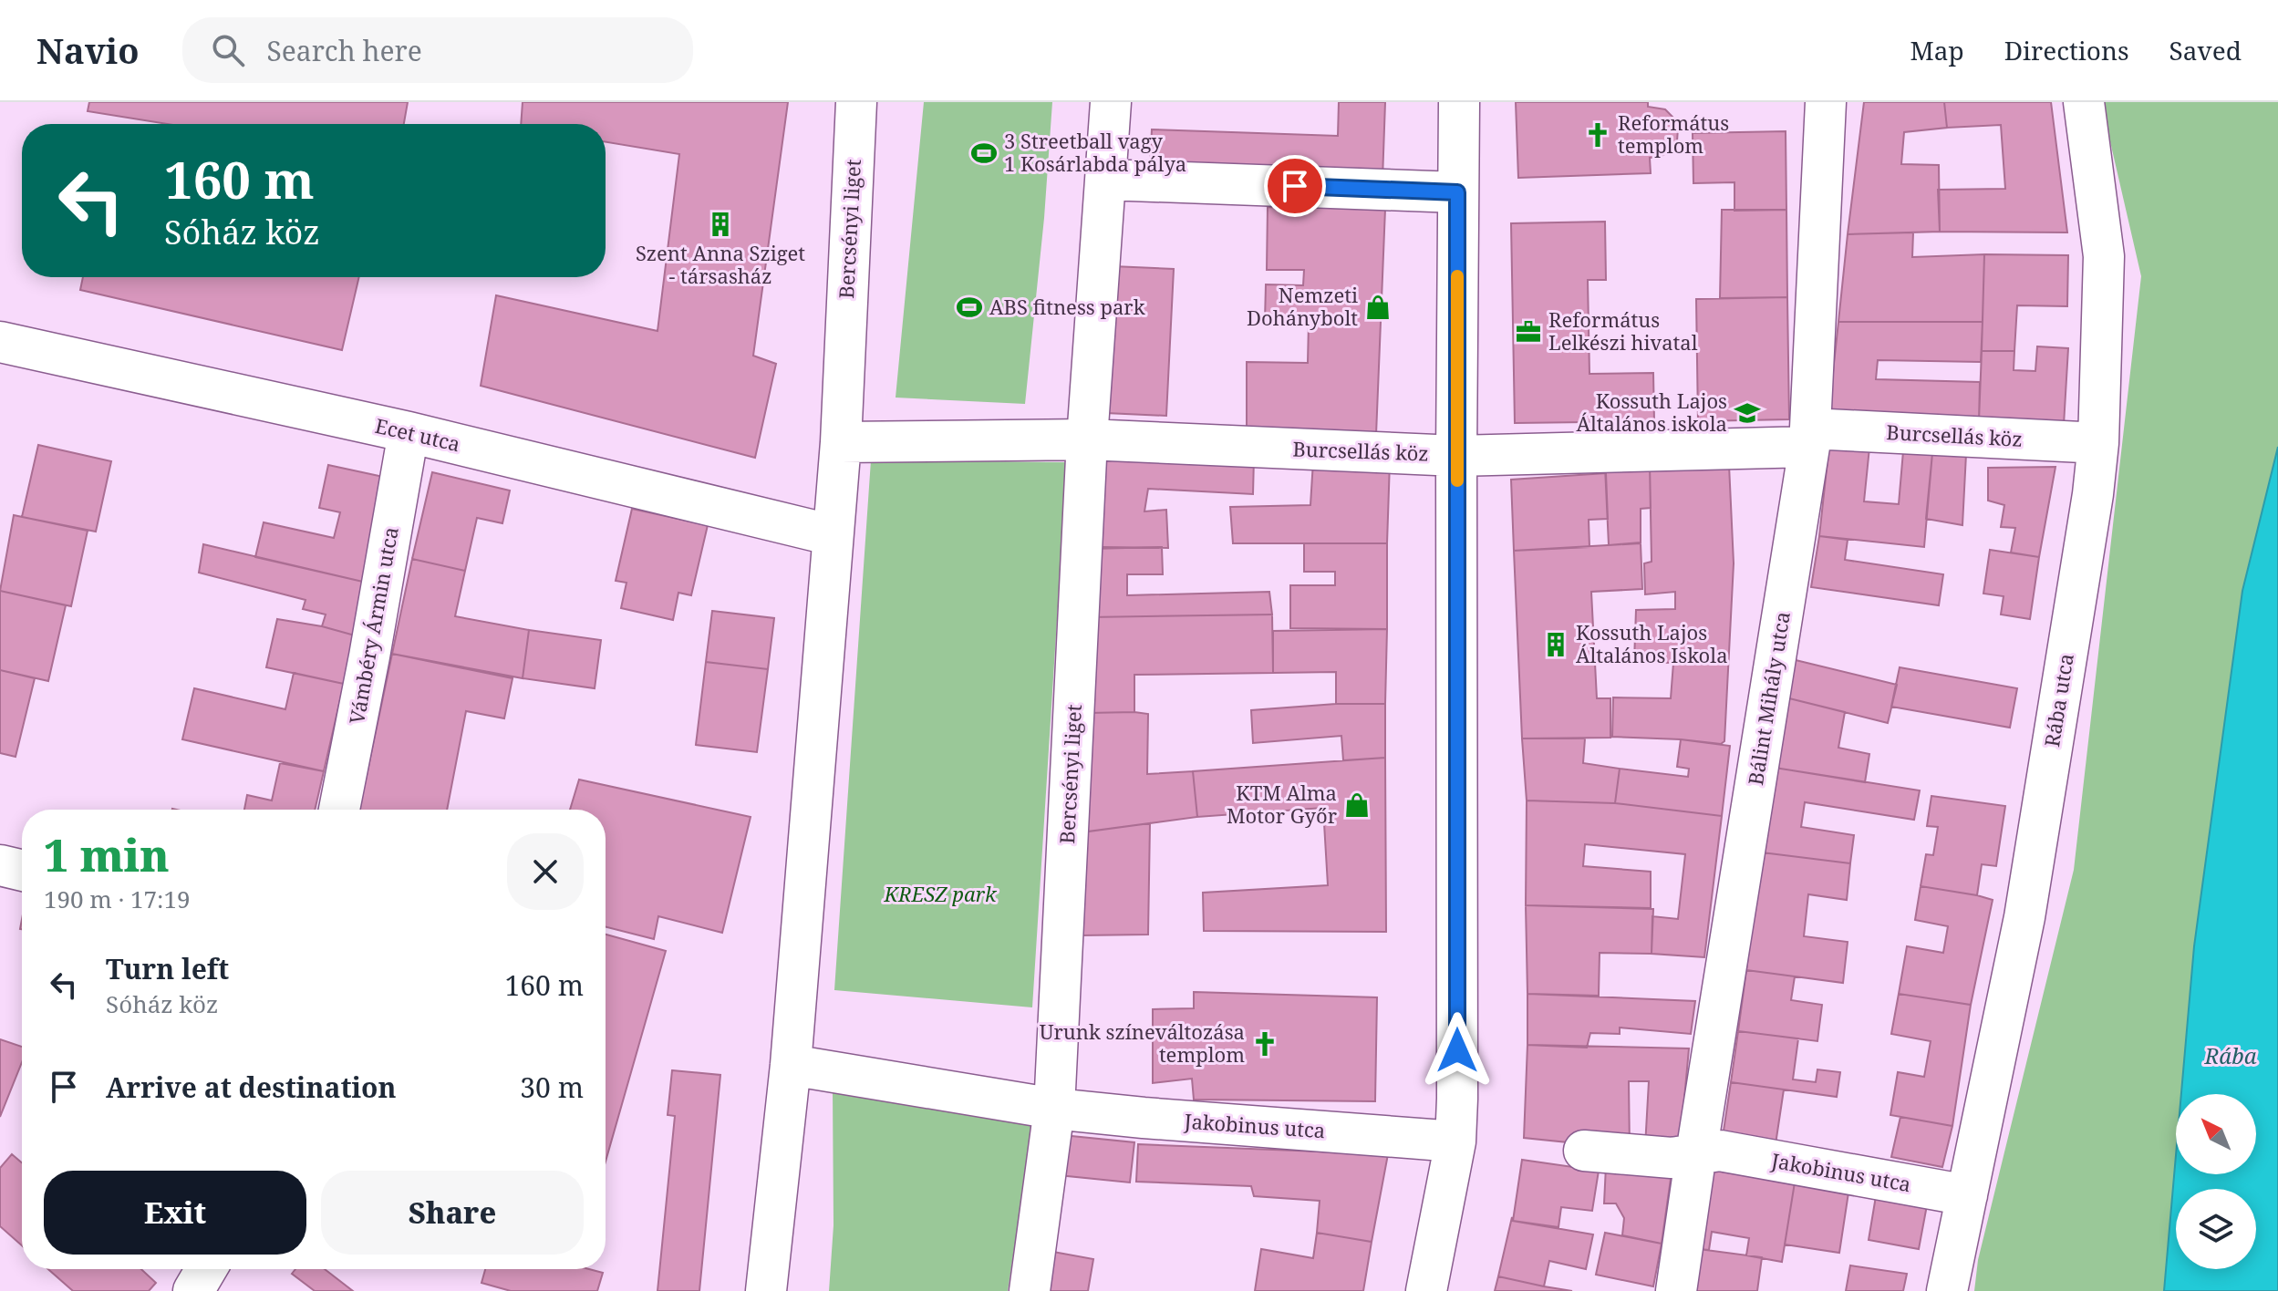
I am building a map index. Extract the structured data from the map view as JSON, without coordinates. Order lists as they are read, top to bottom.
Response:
{
  "streets": {
    "street": [
      "Bercsényi liget",
      "Ecet utca",
      "Burcsellás köz",
      "Vámbéry Ármin utca",
      "Bálint Mihály utca",
      "Rába utca",
      "Jakobinus utca"
    ]
  },
  "crossings": [
    ["Bercsényi liget", "Ecet utca"],
    ["Bercsényi liget", "Burcsellás köz"],
    ["Bercsényi liget", "Jakobinus utca"],
    ["Ecet utca", "Vámbéry Ármin utca"],
    ["Burcsellás köz", "Bálint Mihály utca"],
    ["Burcsellás köz", "Rába utca"],
    ["Bálint Mihály utca", "Jakobinus utca"],
    ["Rába utca", "Jakobinus utca"]
  ],
  "water": ["Rába"],
  "parks": ["KRESZ park"],
  "places": {
    "church": ["Református templom", "Urunk színeváltozása templom"],
    "sports": ["3 Streetball vagy 1 Kosárlabda pálya", "ABS fitness park"],
    "building": ["Szent Anna Sziget - társasház", "Kossuth Lajos Általános Iskola"],
    "shop": ["Nemzeti Dohánybolt", "KTM Alma Motor Győr"],
    "office": ["Református Lelkészi hivatal"],
    "school or university": ["Kossuth Lajos Általános iskola"]
  },
  "north": "top left",
  "page": {
    "header": "Navio",
    "search": "Search here",
    "nav": ["Map", "Directions", "Saved"],
    "turn": ["160 m", "Sóház köz"],
    "heading": ["1 min", "190 m · 17:19"],
    "list": [
      {
        "name": "Turn left",
        "note": "Sóház köz",
        "value": "160 m"
      },
      {
        "name": "Arrive at destination",
        "value": "30 m"
      }
    ],
    "buttons": ["Exit", "Share"]
  }
}
